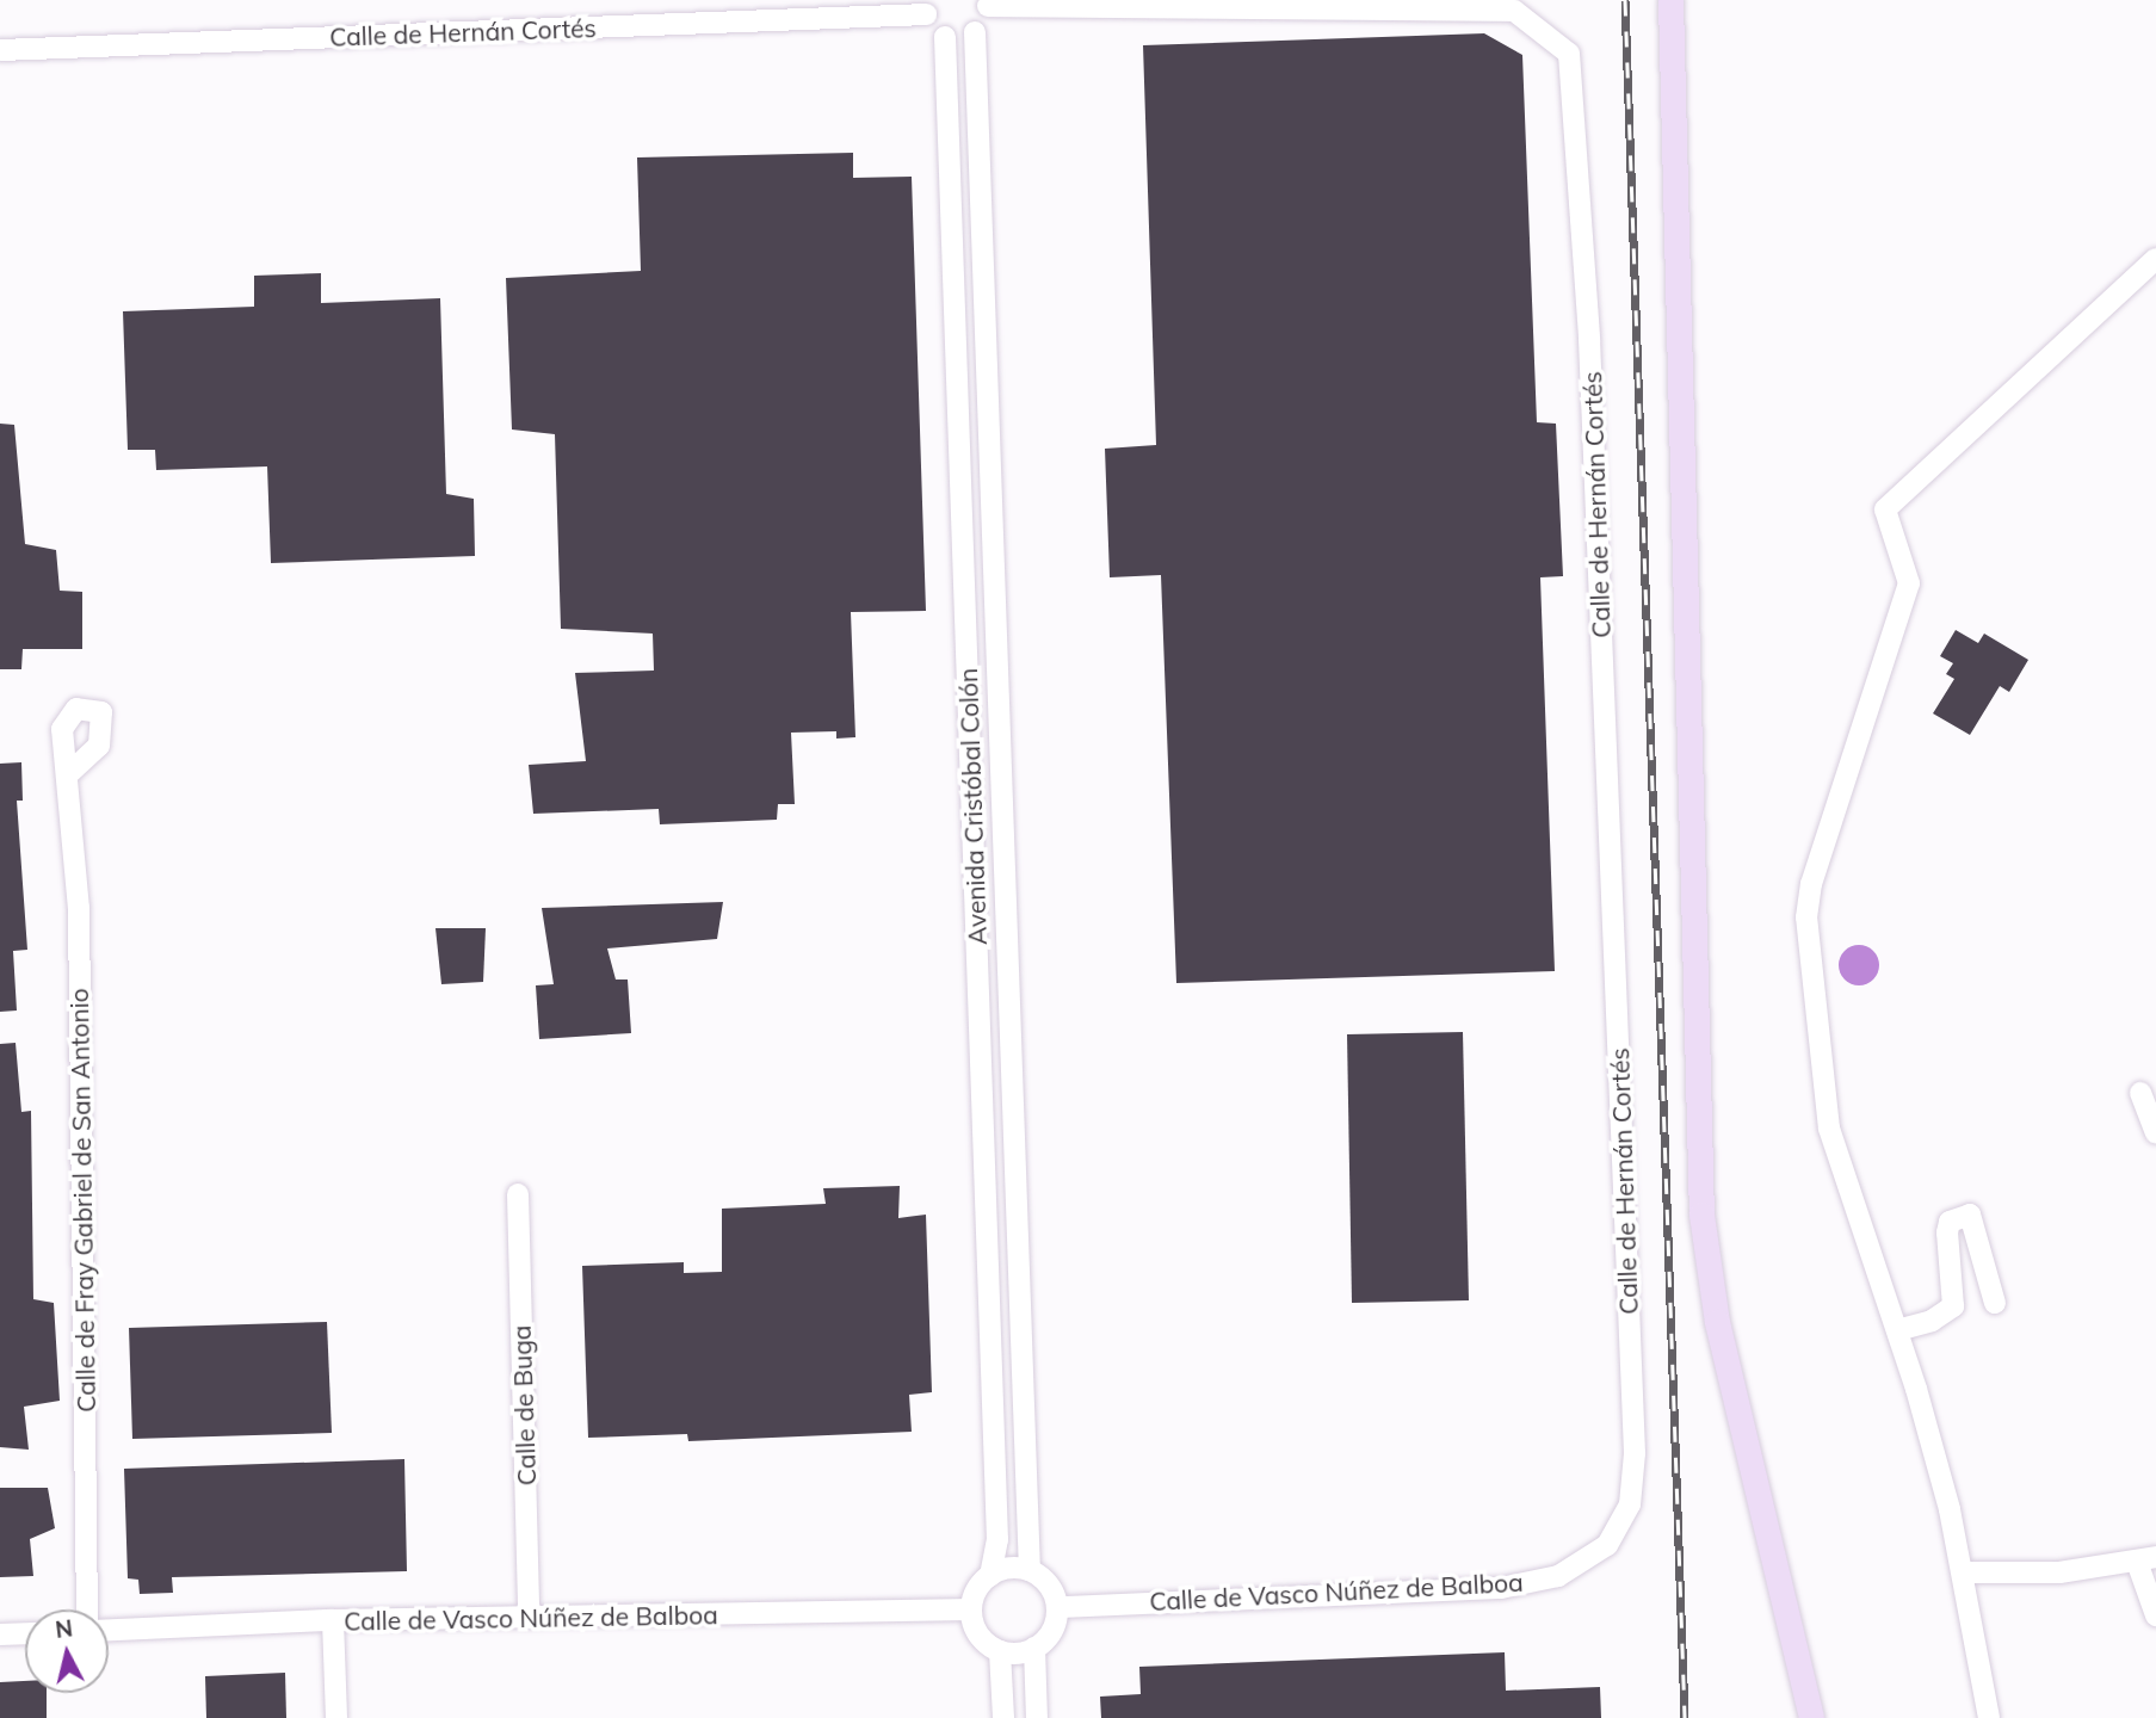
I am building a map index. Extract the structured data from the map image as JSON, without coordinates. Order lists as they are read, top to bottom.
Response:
{
  "streets": {
    "street": [
      "Calle de Hernán Cortés",
      "Avenida Cristóbal Colón",
      "Calle de Fray Gabriel de San Antonio",
      "Calle de Buga",
      "Calle de Vasco Núñez de Balboa"
    ]
  },
  "crossings": [
    ["Calle de Hernán Cortés", "Calle de Vasco Núñez de Balboa"],
    ["Avenida Cristóbal Colón", "Calle de Vasco Núñez de Balboa"],
    ["Calle de Buga", "Calle de Vasco Núñez de Balboa"]
  ],
  "north": "top"
}
